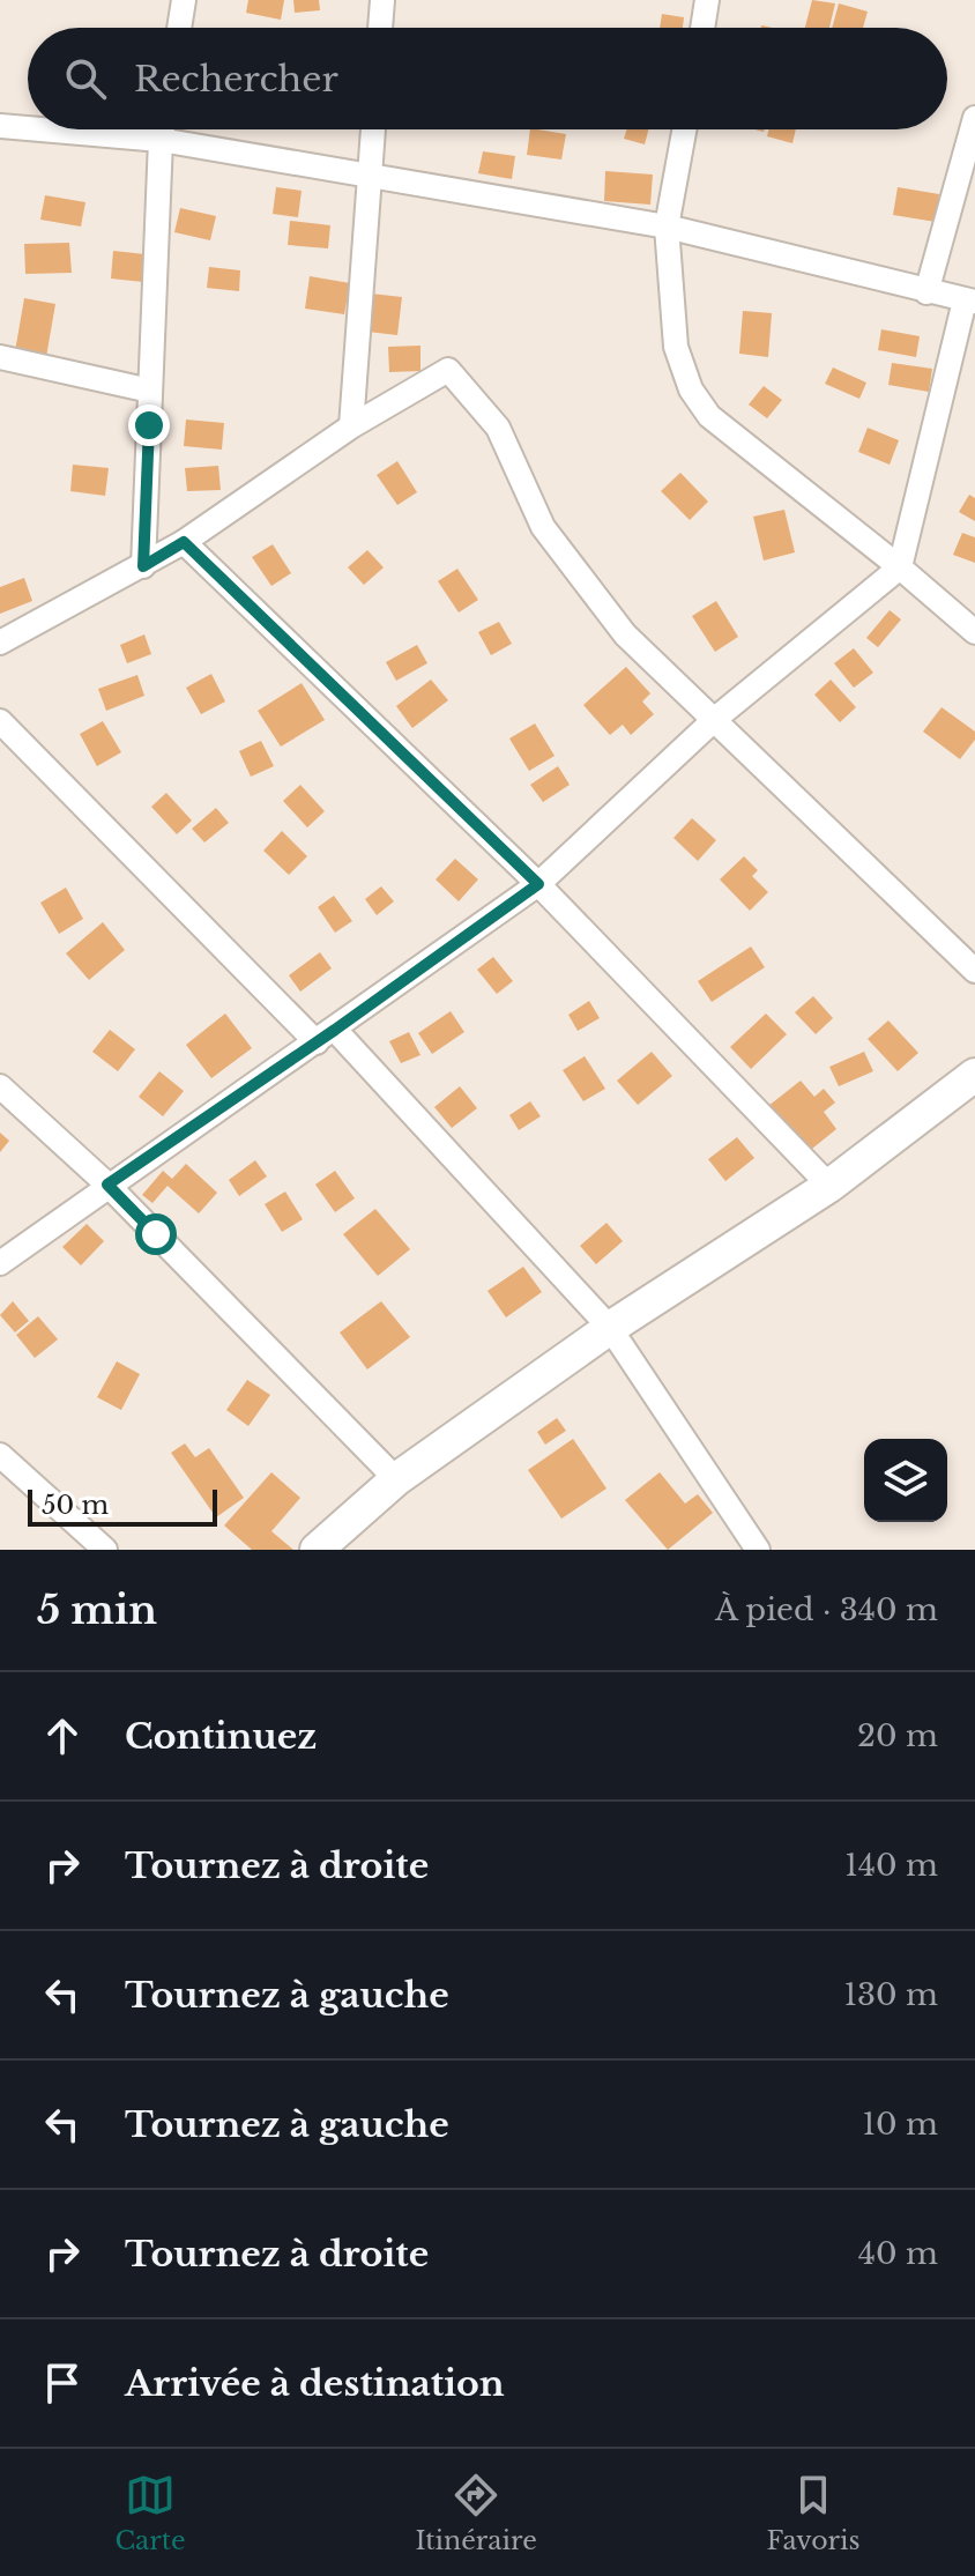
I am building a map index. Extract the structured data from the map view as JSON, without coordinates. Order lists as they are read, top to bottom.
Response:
{
  "scale_bar": "50 m",
  "page": {
    "search": "Rechercher",
    "scale": "50 m",
    "heading": ["5 min", "À pied · 340 m"],
    "list": [
      ["Continuez", "20 m"],
      ["Tournez à droite", "140 m"],
      ["Tournez à gauche", "130 m"],
      ["Tournez à gauche", "10 m"],
      ["Tournez à droite", "40 m"],
      "Arrivée à destination"
    ],
    "nav": ["Carte", "Itinéraire", "Favoris"]
  }
}
